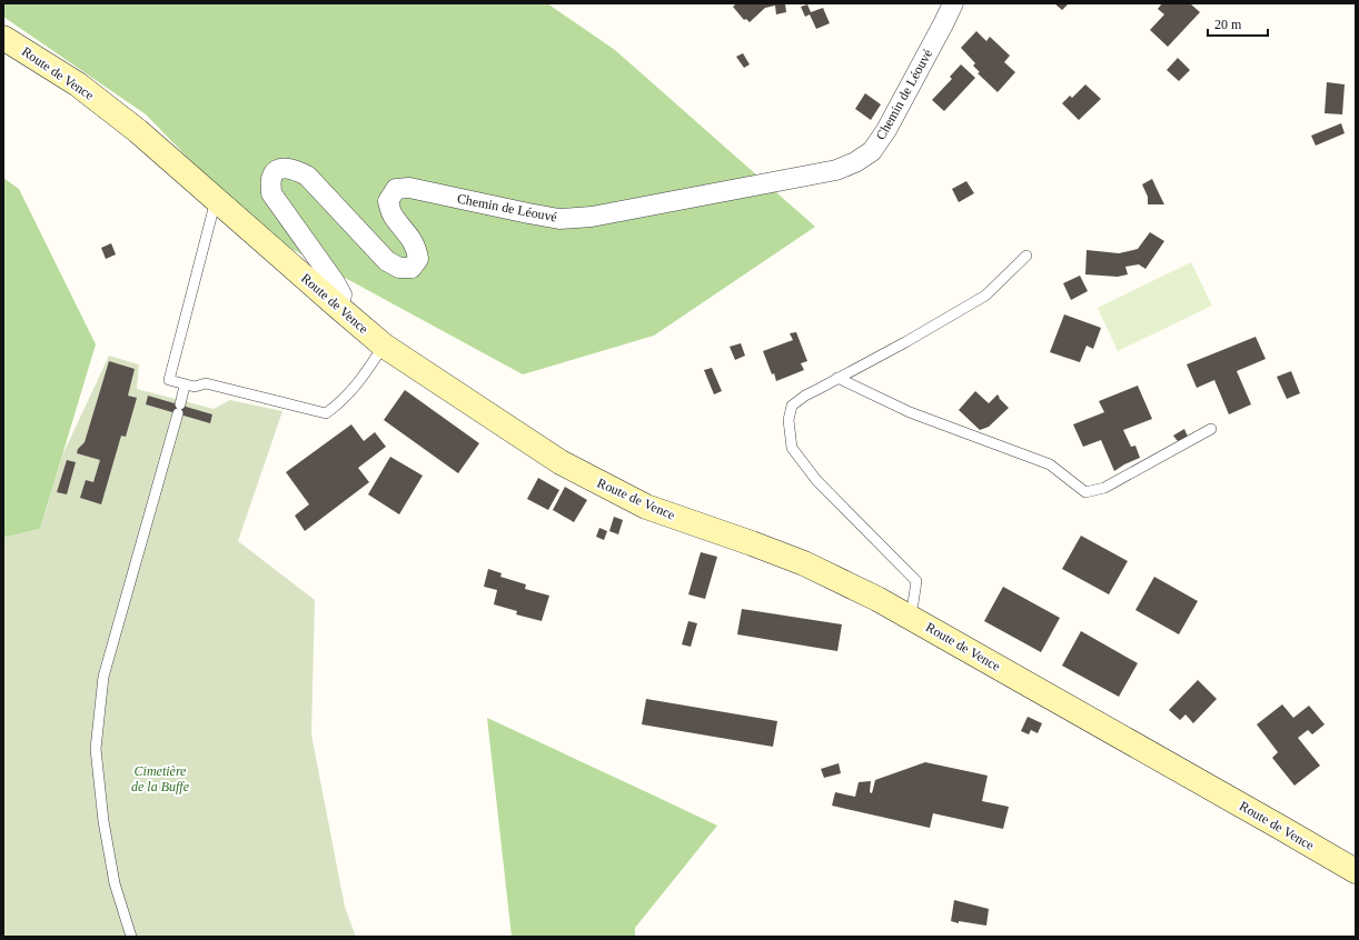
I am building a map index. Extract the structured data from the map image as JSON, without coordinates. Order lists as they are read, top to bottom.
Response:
{
  "streets": {
    "main road": ["Route de Vence"],
    "street": ["Chemin de Léouvé"]
  },
  "crossings": [
    ["Route de Vence", "Chemin de Léouvé"]
  ],
  "parks": ["Cimetière de la Buffe"],
  "scale_bar": "20 m"
}
